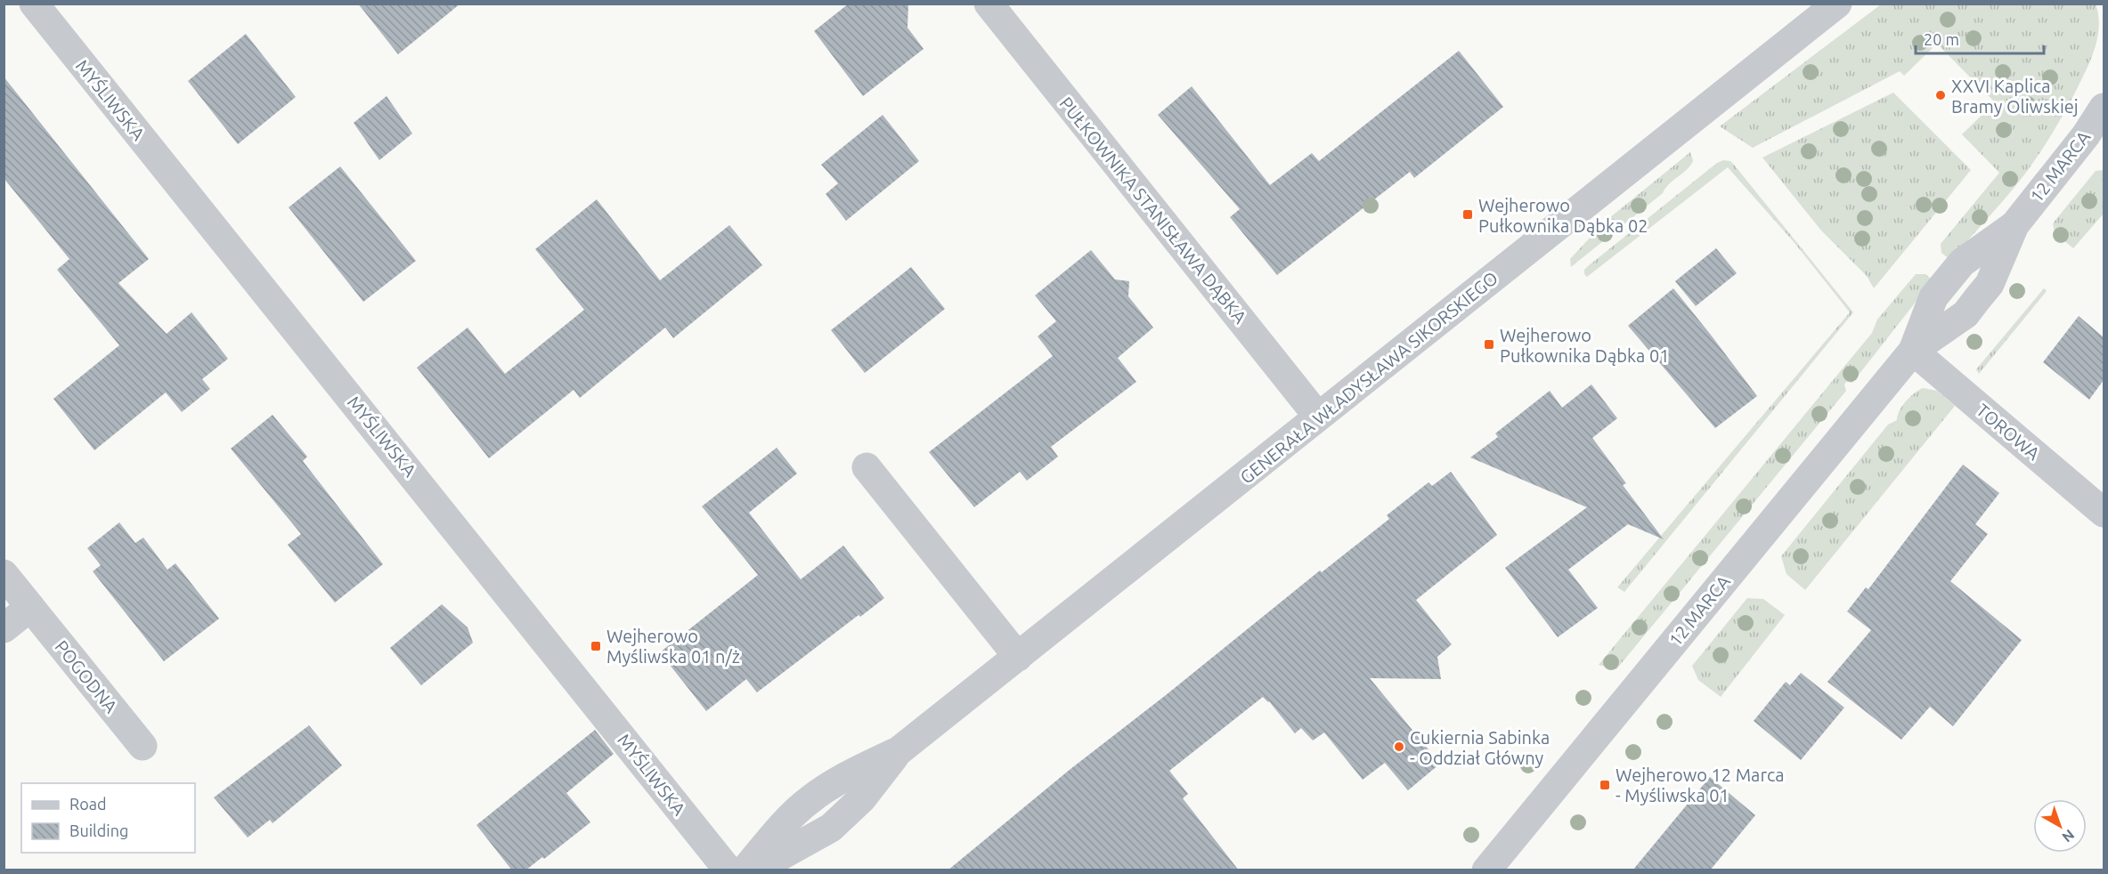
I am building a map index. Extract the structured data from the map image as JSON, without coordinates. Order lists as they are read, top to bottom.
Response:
{
  "streets": {
    "street": [
      "MYŚLIWSKA",
      "12 MARCA",
      "PUŁKOWNIKA STANISŁAWA DĄBKA",
      "GENERAŁA WŁADYSŁAWA SIKORSKIEGO",
      "TOROWA",
      "POGODNA"
    ]
  },
  "crossings": [
    ["12 MARCA", "TOROWA"],
    ["PUŁKOWNIKA STANISŁAWA DĄBKA", "GENERAŁA WŁADYSŁAWA SIKORSKIEGO"]
  ],
  "places": {
    "other": ["XXVI Kaplica Bramy Oliwskiej", "Cukiernia Sabinka - Oddział Główny"],
    "transit": [
      "Wejherowo Pułkownika Dąbka 02",
      "Wejherowo Pułkownika Dąbka 01",
      "Wejherowo Myśliwska 01 n/ż",
      "Wejherowo 12 Marca - Myśliwska 01"
    ]
  },
  "legend": ["Road", "Building"],
  "scale_bar": "20 m",
  "north": "bottom right"
}
